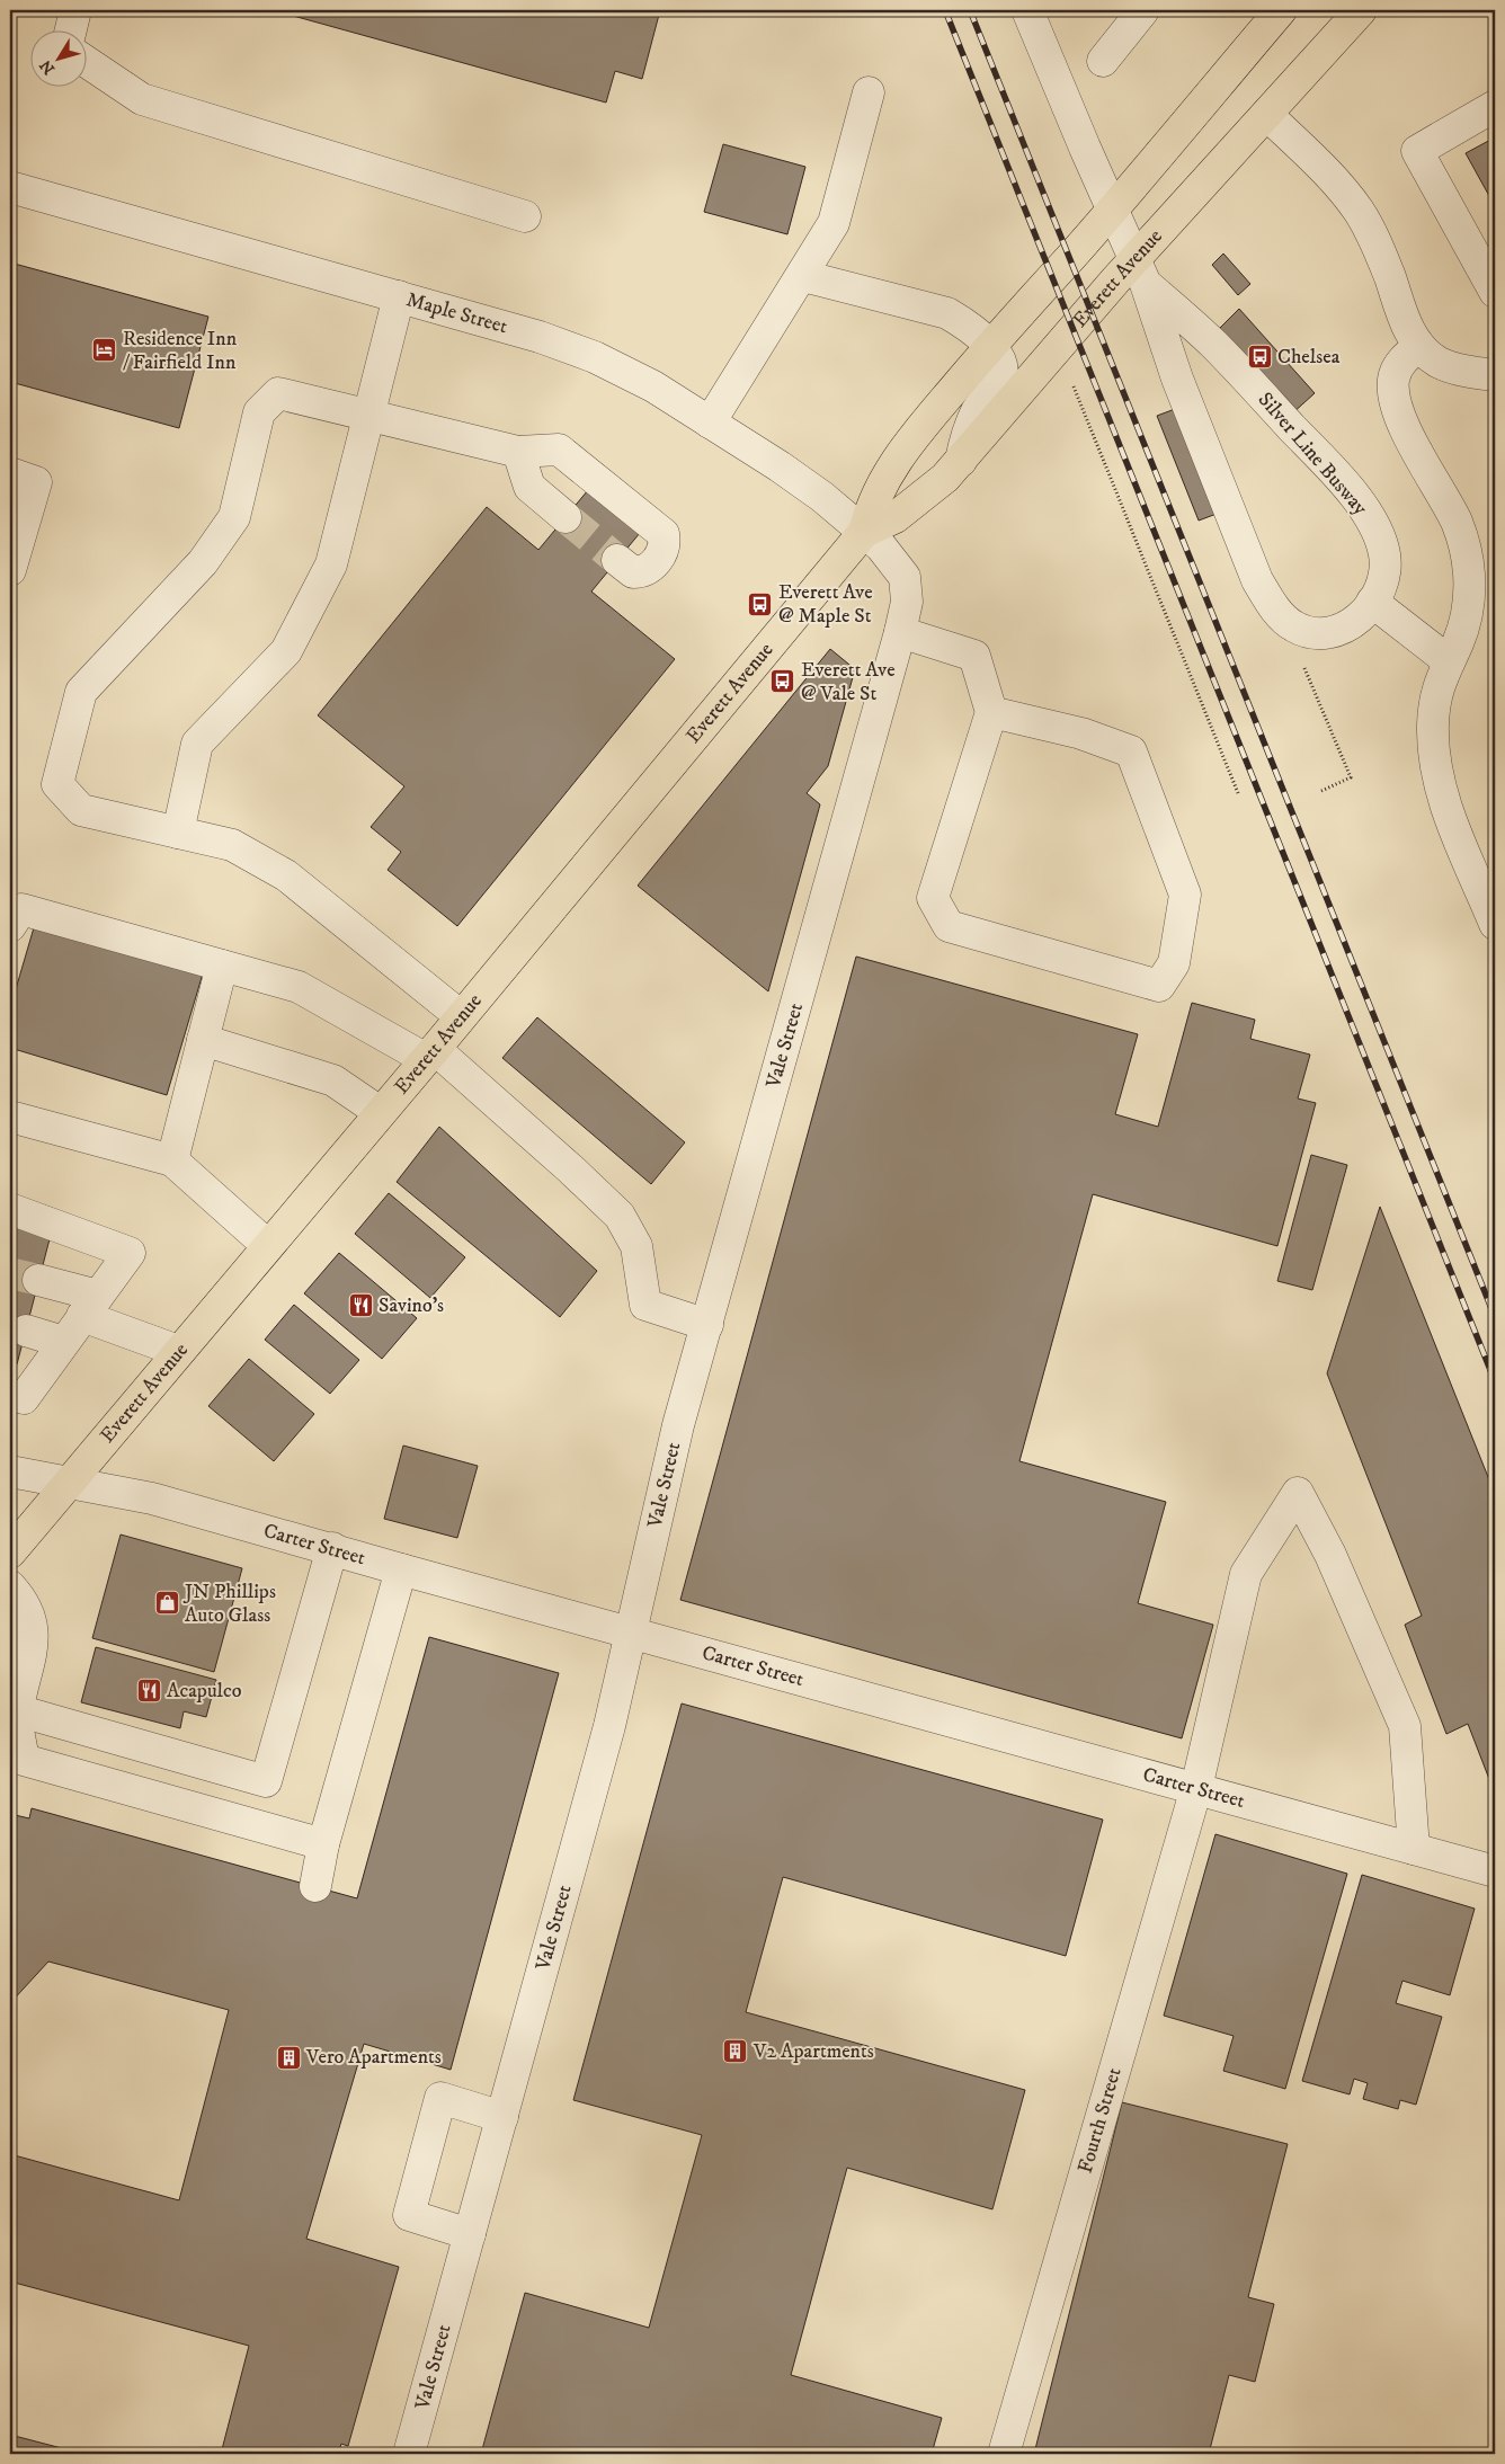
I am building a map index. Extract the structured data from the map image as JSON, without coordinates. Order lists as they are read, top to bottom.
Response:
{
  "streets": {
    "main road": ["Everett Avenue"],
    "street": [
      "Maple Street",
      "Silver Line Busway",
      "Vale Street",
      "Carter Street",
      "Fourth Street"
    ]
  },
  "crossings": [
    ["Everett Avenue", "Maple Street"],
    ["Everett Avenue", "Silver Line Busway"],
    ["Everett Avenue", "Vale Street"],
    ["Everett Avenue", "Carter Street"],
    ["Maple Street", "Vale Street"],
    ["Vale Street", "Carter Street"],
    ["Carter Street", "Fourth Street"]
  ],
  "places": {
    "hotel": ["Residence Inn / Fairfield Inn"],
    "bus stop": ["Chelsea", "Everett Ave @ Maple St", "Everett Ave @ Vale St"],
    "restaurant": ["Savino's", "Acapulco"],
    "shop": ["JN Phillips Auto Glass"],
    "building": ["V2 Apartments", "Vero Apartments"]
  },
  "north": "bottom left"
}
